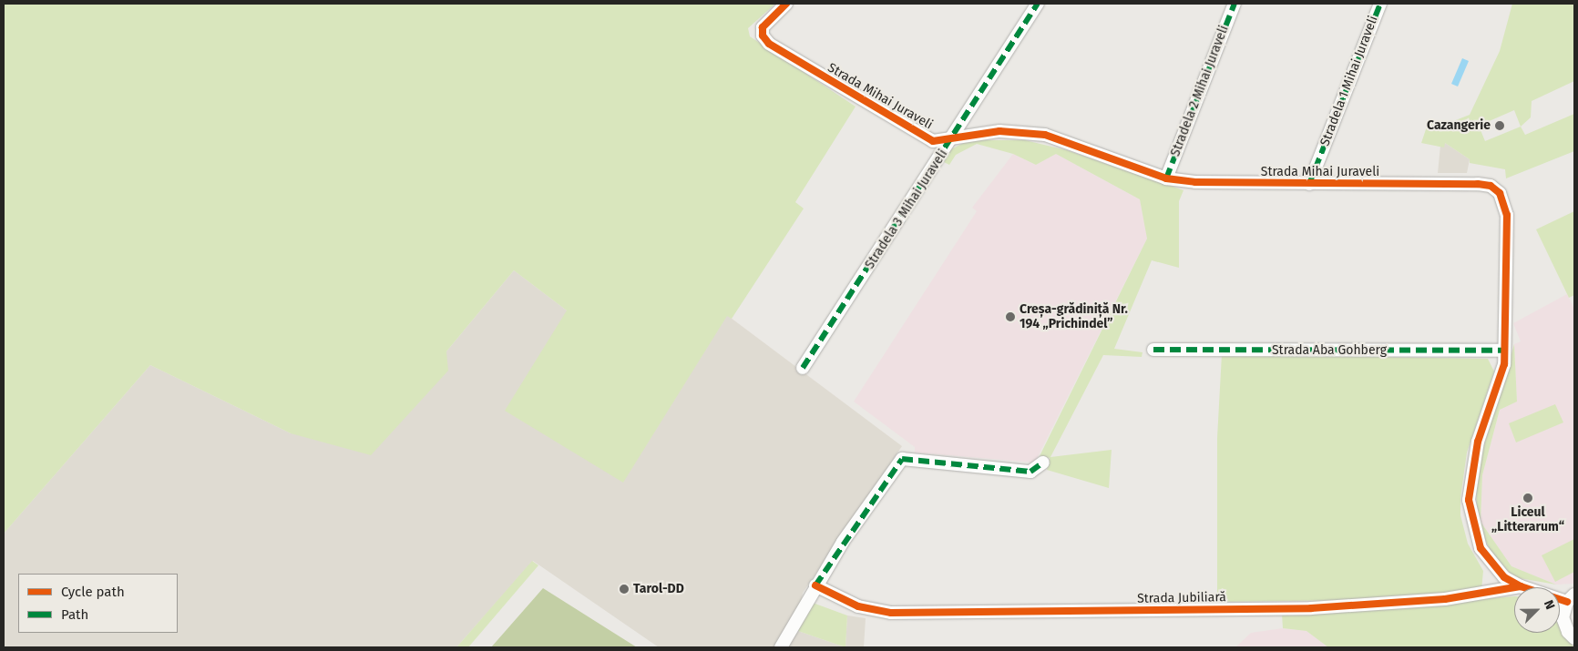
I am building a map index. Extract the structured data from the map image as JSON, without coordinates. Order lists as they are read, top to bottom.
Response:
{
  "streets": {
    "street": [
      "Stradela 1 Mihai Juraveli",
      "Stradela 2 Mihai Juraveli",
      "Strada Mihai Juraveli",
      "Stradela 3 Mihai Juraveli",
      "Strada Aba Gohberg",
      "Strada Jubiliară"
    ]
  },
  "crossings": [
    ["Stradela 1 Mihai Juraveli", "Strada Mihai Juraveli"],
    ["Stradela 2 Mihai Juraveli", "Strada Mihai Juraveli"],
    ["Strada Mihai Juraveli", "Stradela 3 Mihai Juraveli"],
    ["Strada Mihai Juraveli", "Strada Aba Gohberg"],
    ["Strada Mihai Juraveli", "Strada Jubiliară"]
  ],
  "places": [
    "Cazangerie",
    "Creșa-grădiniță Nr. 194 „Prichindel”",
    "Liceul „Litterarum“",
    "Tarol-DD"
  ],
  "legend": ["Cycle path", "Path"],
  "north": "top right"
}
